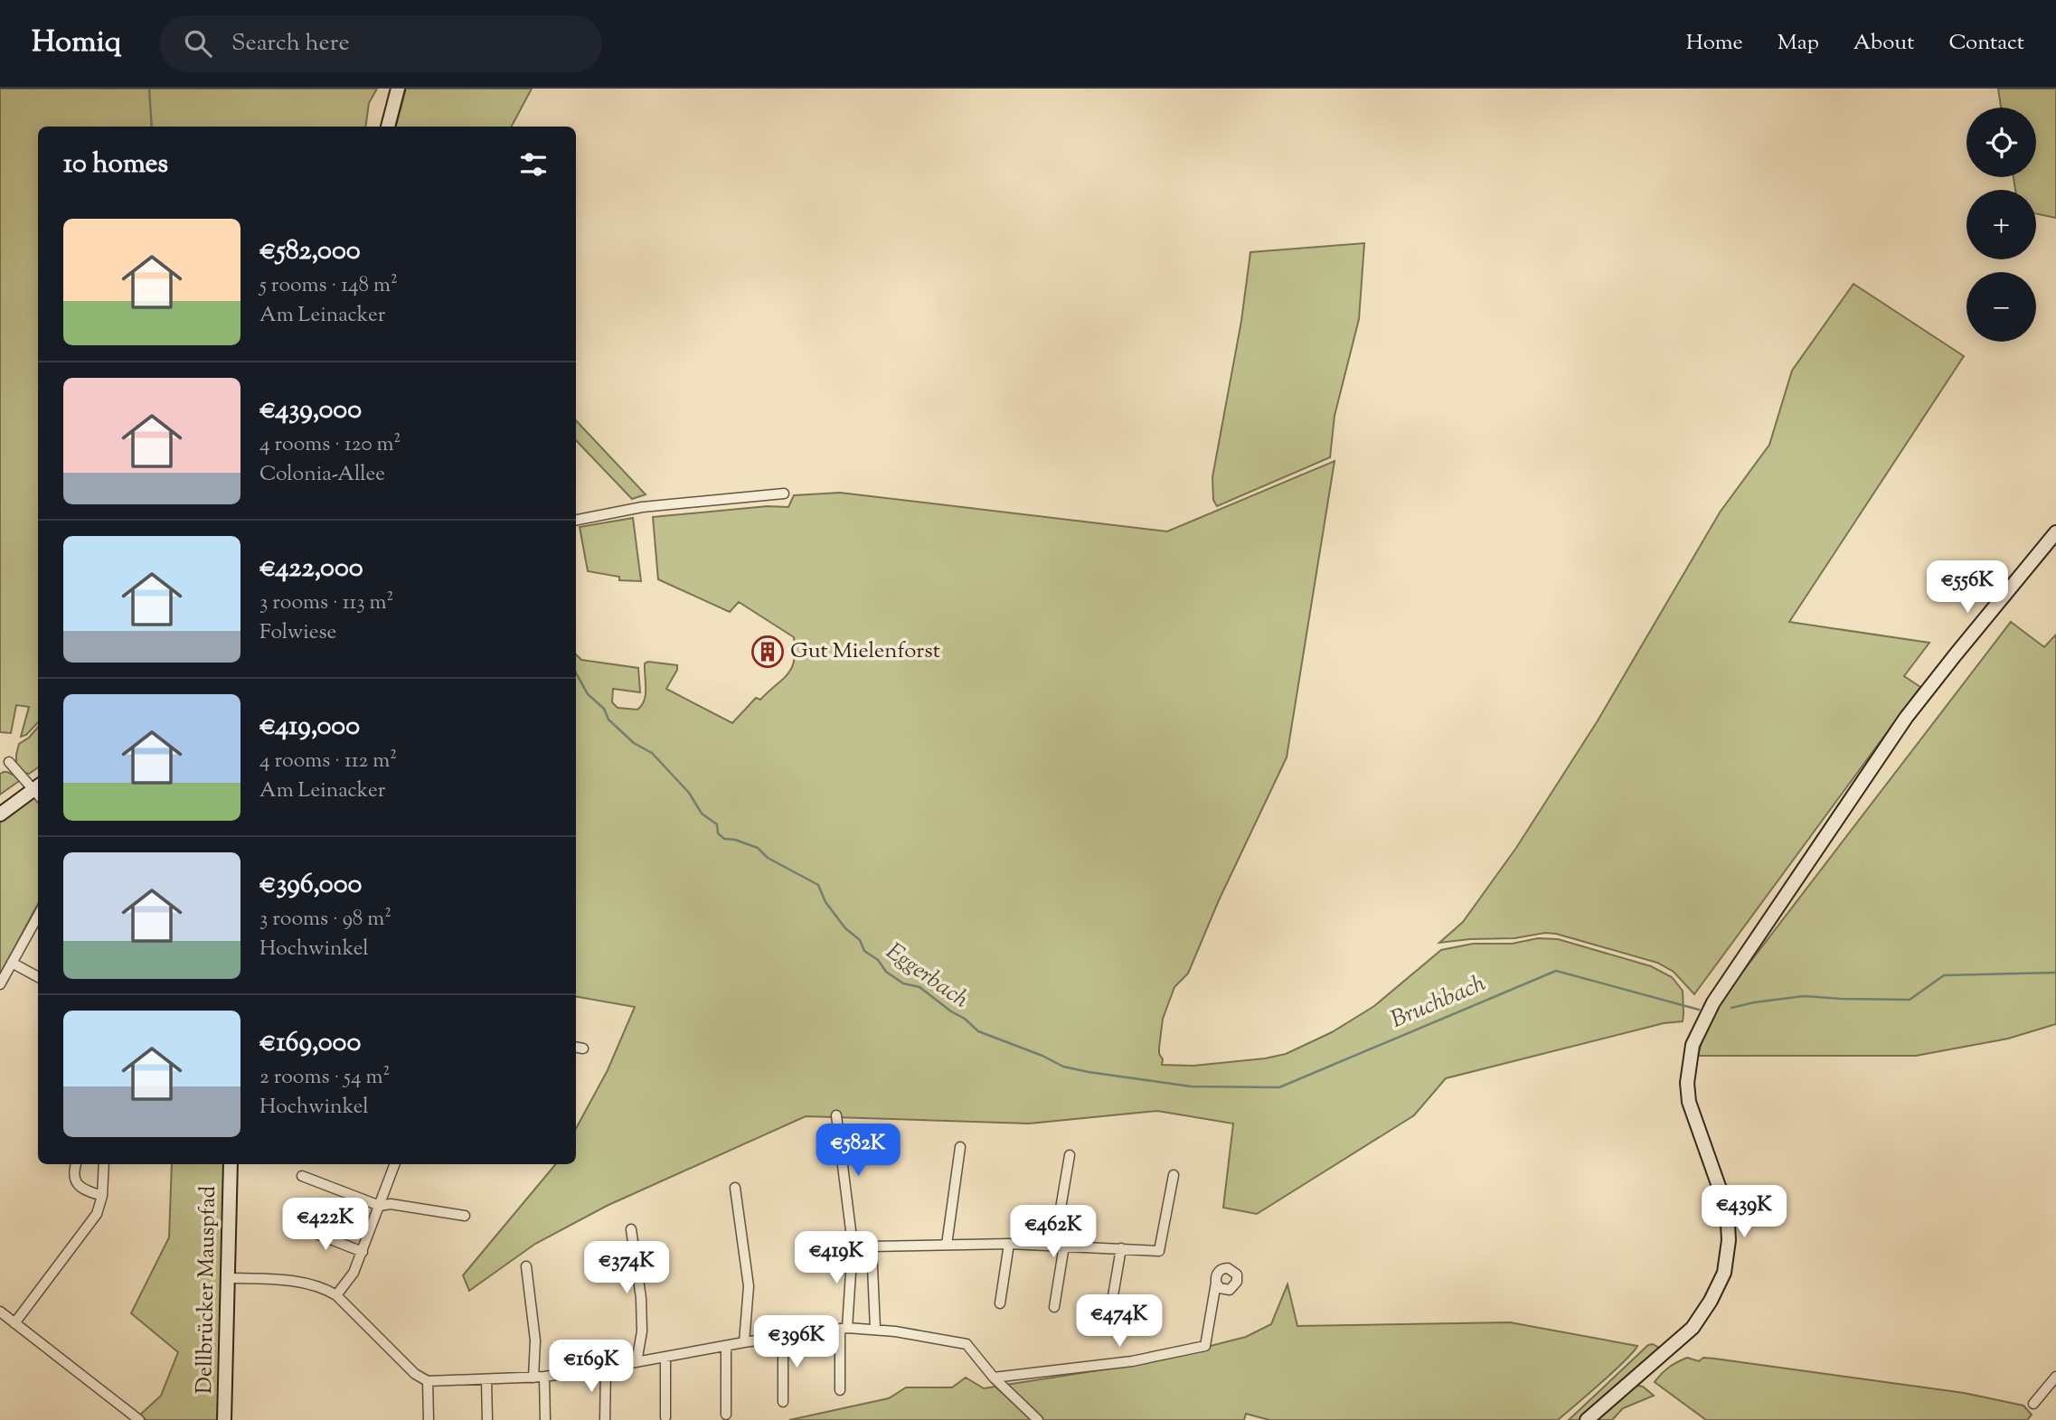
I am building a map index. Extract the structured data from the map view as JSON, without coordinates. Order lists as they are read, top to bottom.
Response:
{
  "streets": {
    "main road": ["Dellbrücker Mauspfad"]
  },
  "water": ["Eggerbach", "Bruchbach"],
  "places": {
    "building": ["Gut Mielenforst"]
  },
  "page": {
    "header": "Homiq",
    "search": "Search here",
    "nav": [
      "Home",
      "Map",
      "About",
      "Contact"
    ],
    "map_buttons": ["+", "−"],
    "heading": "10 homes",
    "list": [
      {
        "name": "€582,000",
        "note": "5 rooms · 148 m² · Am Leinacker"
      },
      {
        "name": "€439,000",
        "note": "4 rooms · 120 m² · Colonia-Allee"
      },
      {
        "name": "€422,000",
        "note": "3 rooms · 113 m² · Folwiese"
      },
      {
        "name": "€419,000",
        "note": "4 rooms · 112 m² · Am Leinacker"
      },
      {
        "name": "€396,000",
        "note": "3 rooms · 98 m² · Hochwinkel"
      },
      {
        "name": "€169,000",
        "note": "2 rooms · 54 m² · Hochwinkel"
      }
    ],
    "price": [
      "€556K",
      "€582K",
      "€439K",
      "€422K",
      "€462K",
      "€419K",
      "€374K",
      "€474K",
      "€396K",
      "€169K"
    ]
  }
}
